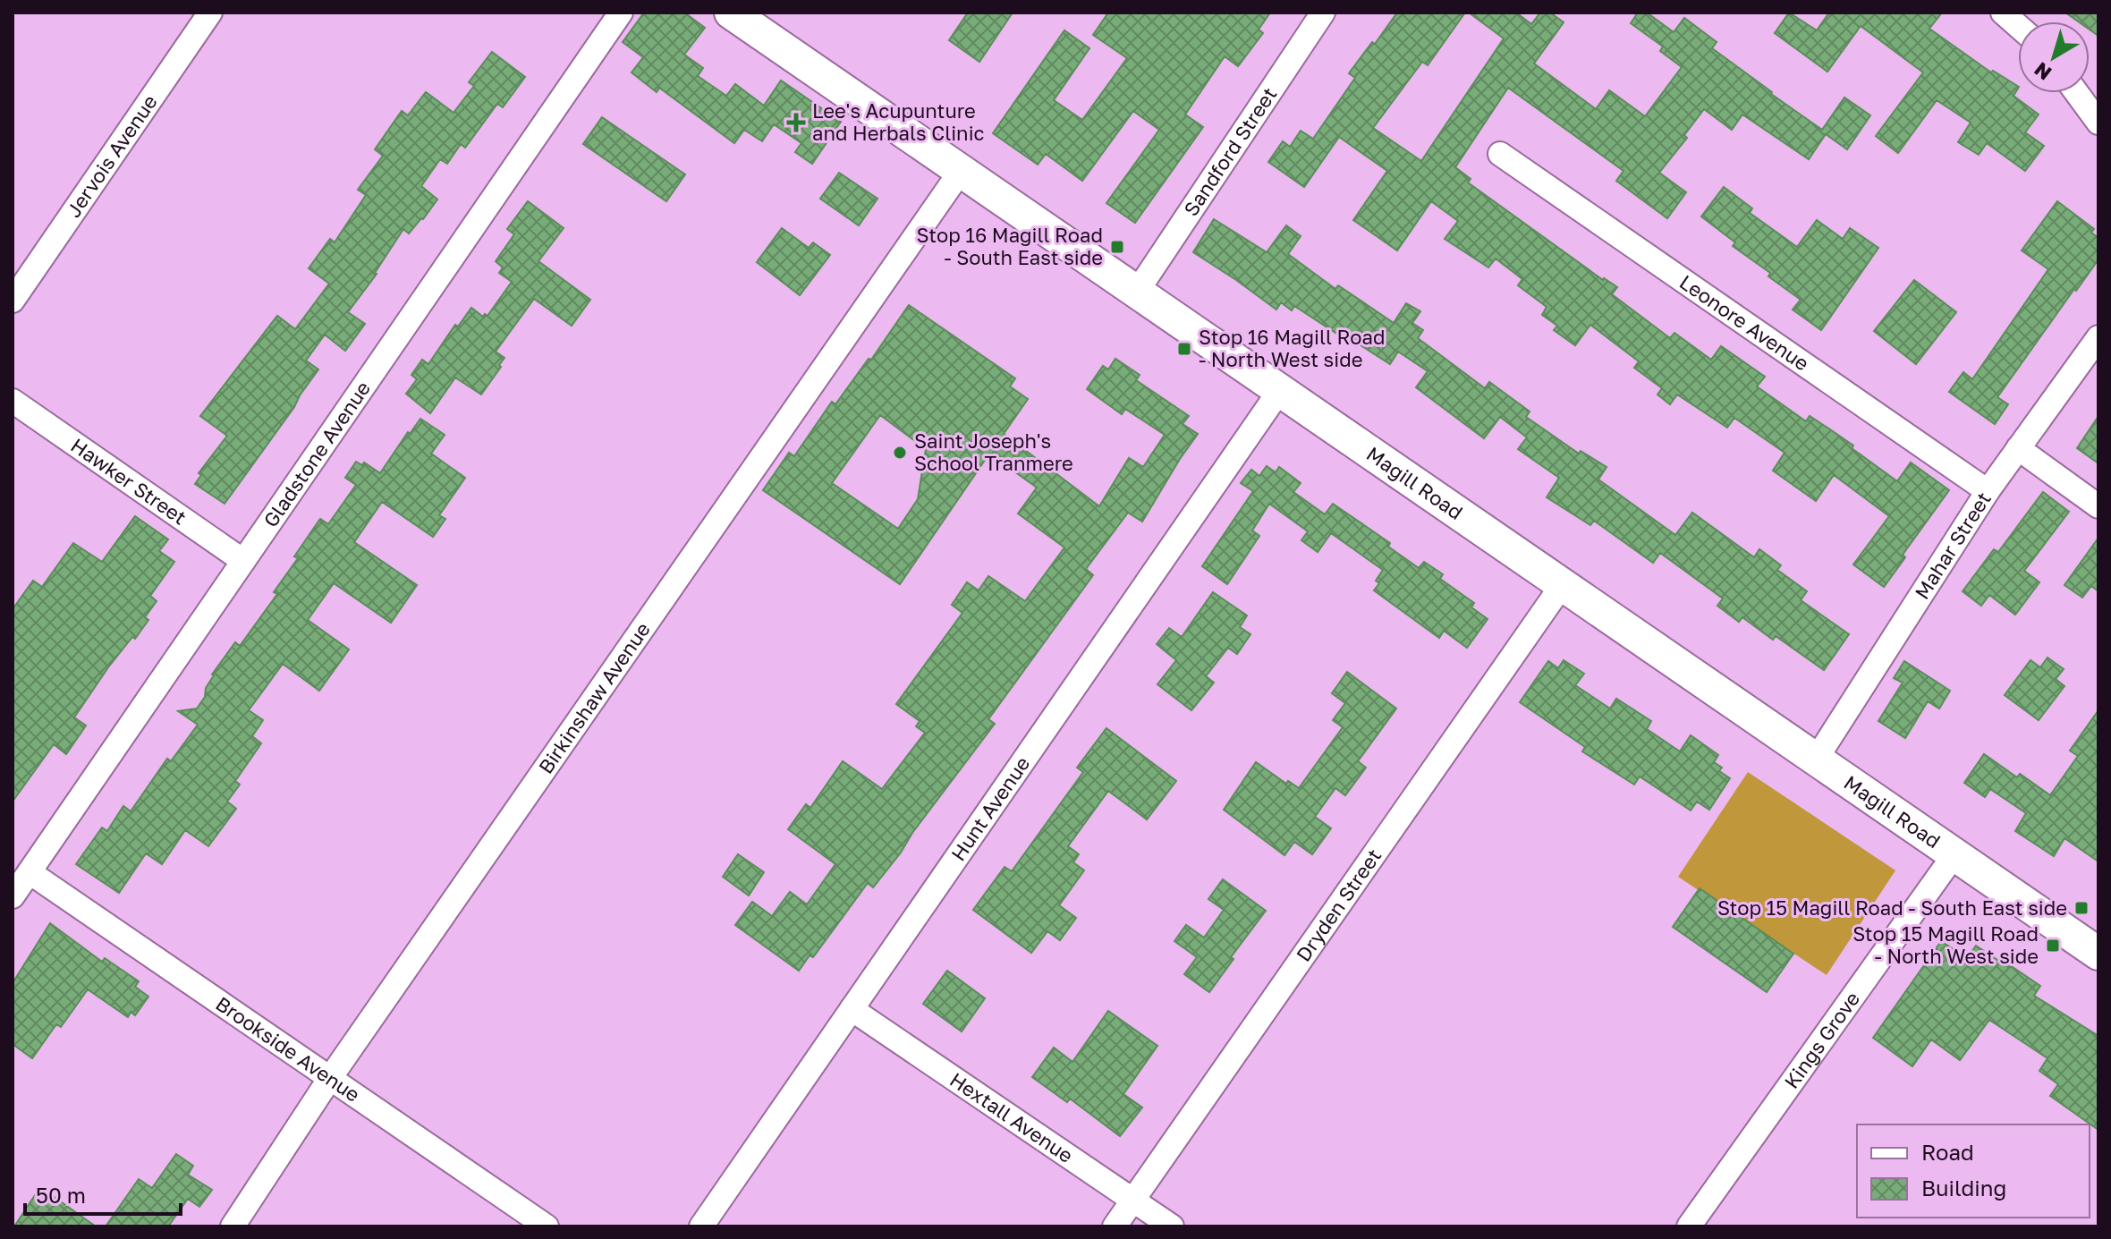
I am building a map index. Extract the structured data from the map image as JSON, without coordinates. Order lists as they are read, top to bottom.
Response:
{
  "streets": {
    "main road": ["Magill Road"],
    "street": [
      "Sandford Street",
      "Jervois Avenue",
      "Leonore Avenue",
      "Gladstone Avenue",
      "Hawker Street",
      "Mahar Street",
      "Birkinshaw Avenue",
      "Hunt Avenue",
      "Dryden Street",
      "Kings Grove",
      "Brookside Avenue",
      "Hextall Avenue"
    ]
  },
  "crossings": [
    ["Sandford Street", "Magill Road"],
    ["Leonore Avenue", "Mahar Street"],
    ["Gladstone Avenue", "Hawker Street"],
    ["Gladstone Avenue", "Brookside Avenue"],
    ["Magill Road", "Mahar Street"],
    ["Magill Road", "Birkinshaw Avenue"],
    ["Magill Road", "Hunt Avenue"],
    ["Magill Road", "Dryden Street"],
    ["Magill Road", "Kings Grove"],
    ["Birkinshaw Avenue", "Brookside Avenue"],
    ["Hunt Avenue", "Hextall Avenue"],
    ["Dryden Street", "Hextall Avenue"]
  ],
  "places": {
    "health": ["Lee's Acupunture and Herbals Clinic"],
    "transit": [
      "Stop 16 Magill Road - South East side",
      "Stop 16 Magill Road - North West side",
      "Stop 15 Magill Road - South East side",
      "Stop 15 Magill Road - North West side"
    ],
    "other": ["Saint Joseph's School Tranmere"]
  },
  "legend": ["Road", "Building"],
  "scale_bar": "50 m",
  "north": "bottom left"
}
